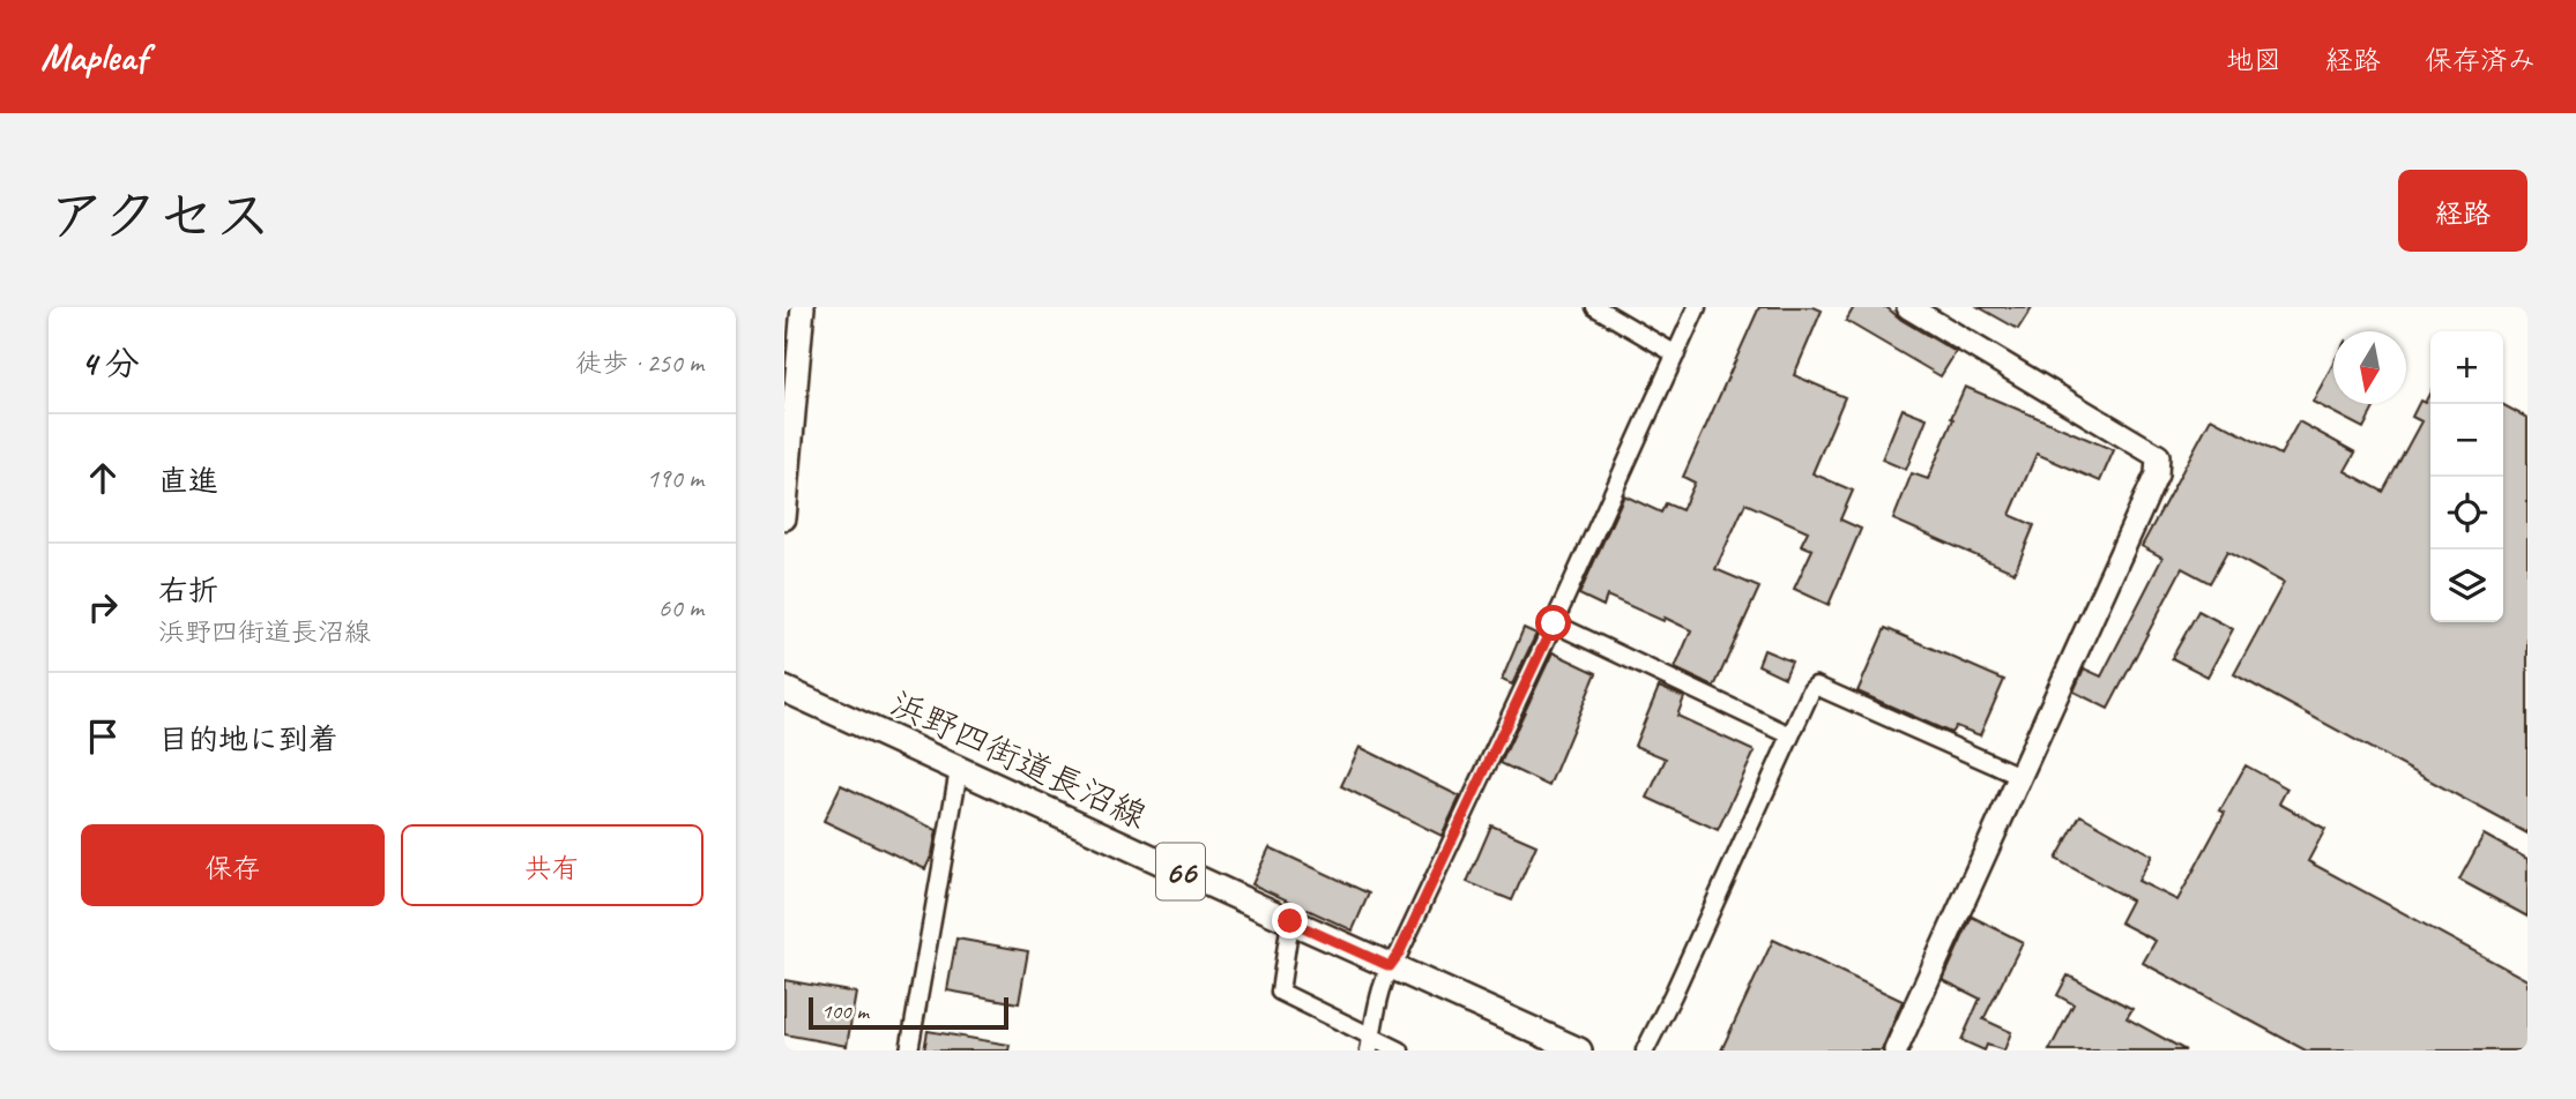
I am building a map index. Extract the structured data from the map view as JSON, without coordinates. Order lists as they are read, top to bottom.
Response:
{
  "streets": {
    "main road": ["浜野四街道長沼線", "66"]
  },
  "scale_bar": "100 m",
  "north": "bottom",
  "page": {
    "header": "Mapleaf",
    "nav": ["地図", "経路", "保存済み"],
    "title": "アクセス",
    "buttons": [
      "経路",
      ["保存", "共有"]
    ],
    "heading": ["4 分", "徒歩 · 250 m"],
    "map_buttons": ["+", "−"],
    "list": [
      ["直進", "190 m"],
      ["右折", "浜野四街道長沼線", "60 m"],
      "目的地に到着"
    ],
    "scale": "100 m"
  }
}
